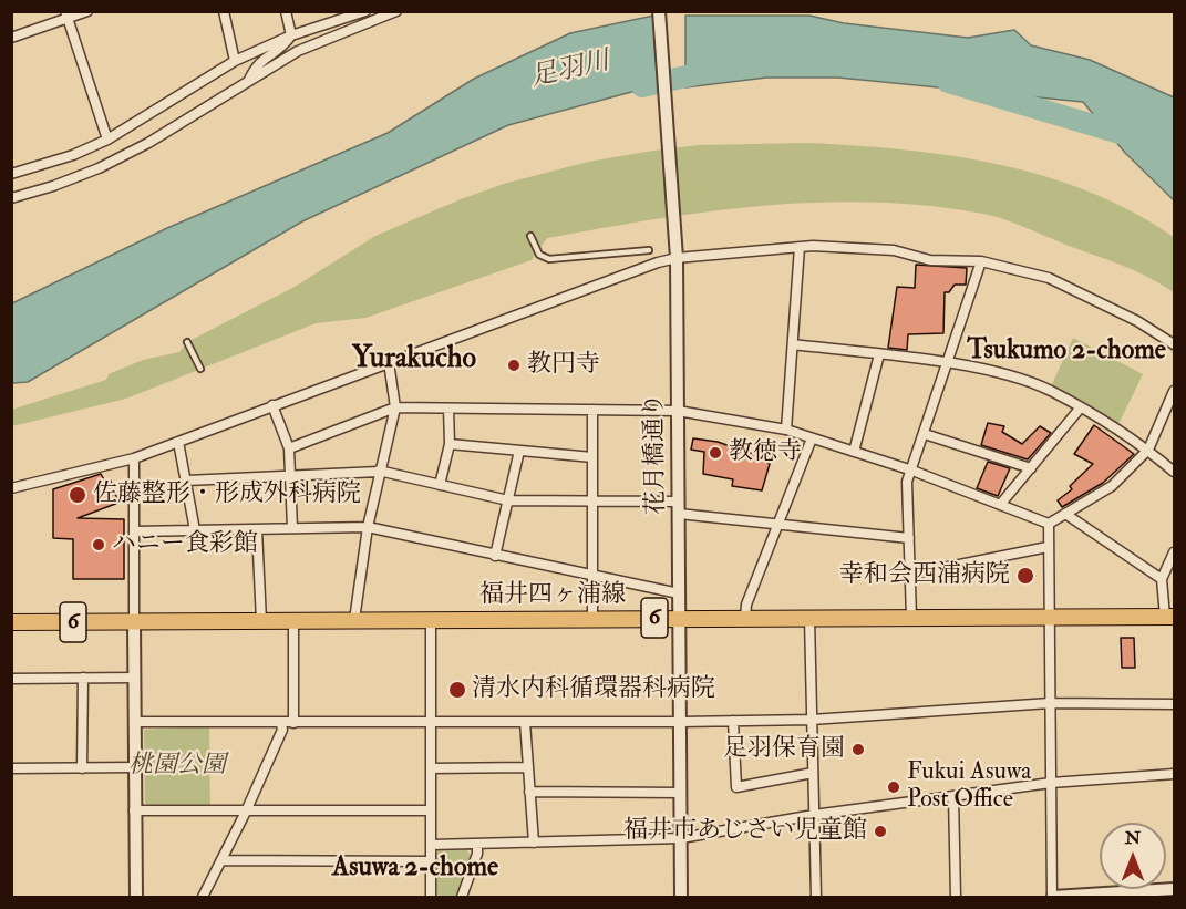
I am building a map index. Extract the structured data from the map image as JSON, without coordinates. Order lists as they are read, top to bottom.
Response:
{
  "streets": {
    "main road": ["福井四ヶ浦線", "6"],
    "street": ["花月橋通り"]
  },
  "crossings": [
    ["花月橋通り", "福井四ヶ浦線"]
  ],
  "districts": ["Tsukumo 2-chome", "Yurakucho", "Asuwa 2-chome"],
  "water": ["足羽川"],
  "parks": ["桃園公園"],
  "places": [
    "教円寺",
    "教徳寺",
    "佐藤整形・形成外科病院",
    "ハニー食彩館",
    "幸和会西浦病院",
    "清水内科循環器科病院",
    "足羽保育園",
    "Fukui Asuwa Post Office",
    "福井市あじさい児童館"
  ],
  "north": "top"
}
